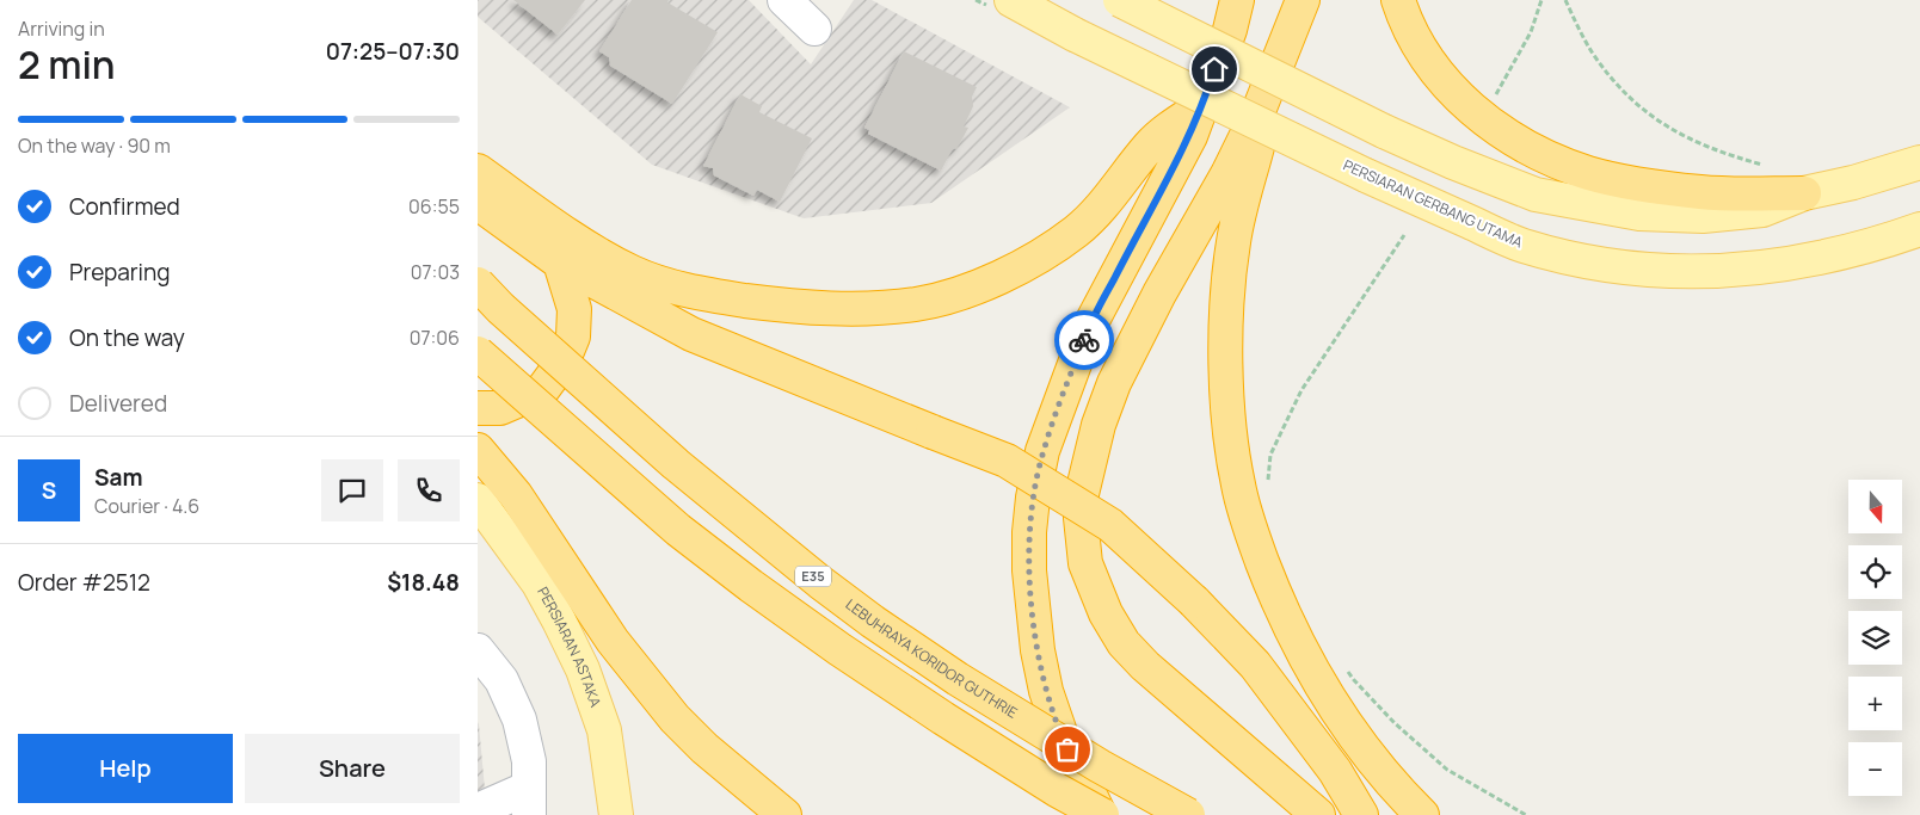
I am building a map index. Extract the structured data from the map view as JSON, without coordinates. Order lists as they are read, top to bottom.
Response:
{
  "streets": {
    "highway": ["E35", "LEBUHRAYA KORIDOR GUTHRIE"],
    "main road": ["PERSIARAN GERBANG UTAMA", "PERSIARAN ASTAKA"]
  },
  "north": "bottom",
  "page": {
    "heading": ["2 min", "Arriving in", "07:25–07:30"],
    "panel": [
      "Sam",
      "Courier · 4.6",
      "Order #2512",
      "$18.48"
    ],
    "bar": "On the way · 90 m",
    "list": [
      ["Confirmed", "06:55"],
      ["Preparing", "07:03"],
      ["On the way", "07:06"],
      "Delivered"
    ],
    "round": "S",
    "map_buttons": ["+", "−"],
    "buttons": ["Help", "Share"]
  }
}
